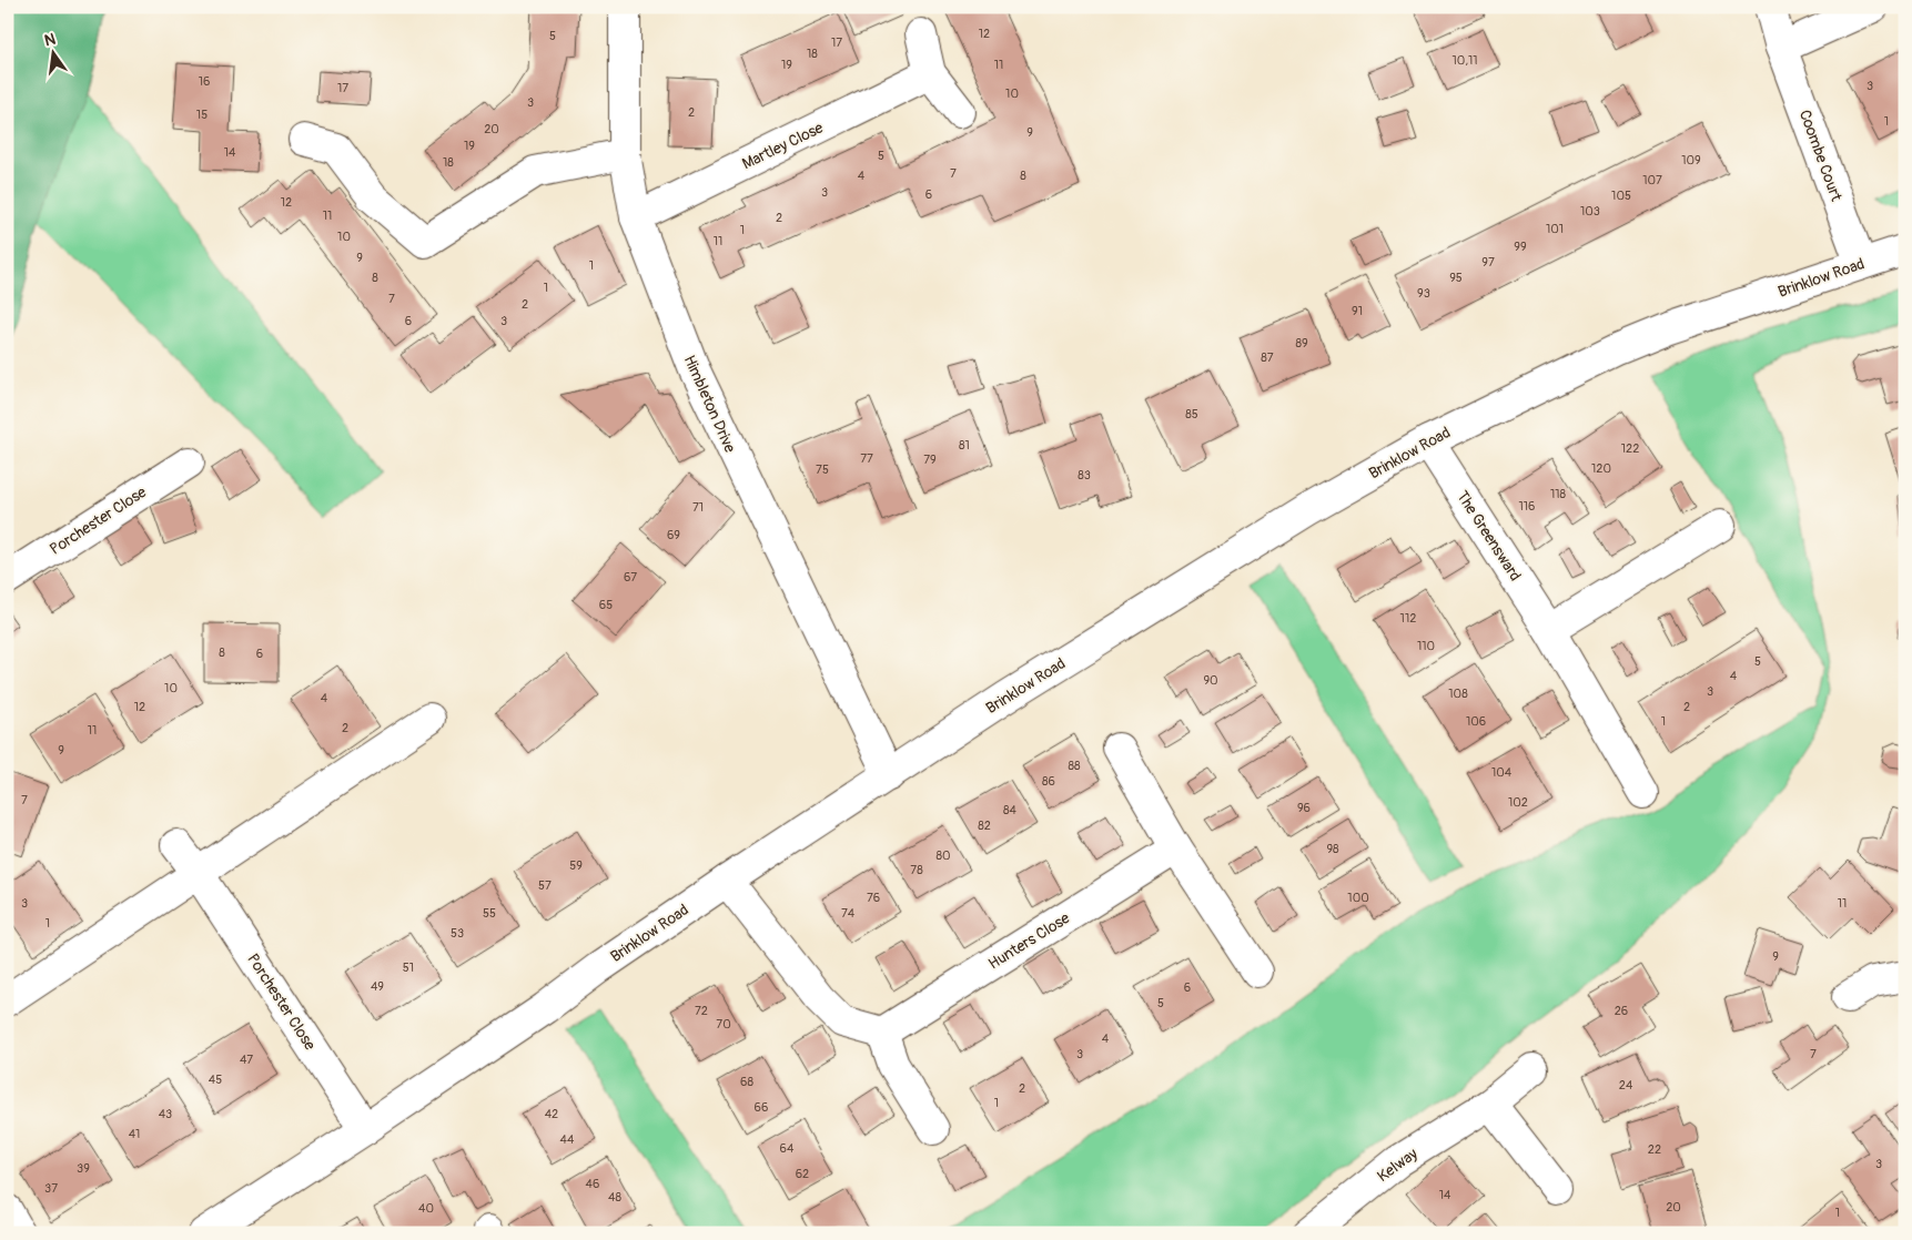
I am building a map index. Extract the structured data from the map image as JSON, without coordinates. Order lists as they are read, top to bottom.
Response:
{
  "streets": {
    "street": [
      "Martley Close",
      "Coombe Court",
      "Brinklow Road",
      "Himbleton Drive",
      "Porchester Close",
      "The Greensward",
      "Hunters Close",
      "Kelway"
    ]
  },
  "crossings": [
    ["Martley Close", "Himbleton Drive"],
    ["Coombe Court", "Brinklow Road"],
    ["Brinklow Road", "Himbleton Drive"],
    ["Brinklow Road", "Porchester Close"],
    ["Brinklow Road", "The Greensward"]
  ],
  "house_numbers": [
    "12",
    "5",
    "17",
    "18",
    "10,11",
    "19",
    "11",
    "16",
    "3",
    "17",
    "10",
    "3",
    "2",
    "15",
    "1",
    "20",
    "9",
    "19",
    "14",
    "5",
    "109",
    "18",
    "7",
    "4",
    "8",
    "107",
    "3",
    "6",
    "105",
    "12",
    "103",
    "11",
    "2",
    "101",
    "1",
    "10",
    "11",
    "99",
    "9",
    "97",
    "1",
    "8",
    "95",
    "1",
    "93",
    "7",
    "2",
    "91",
    "6",
    "3",
    "89",
    "87",
    "85",
    "81",
    "122",
    "77",
    "79",
    "120",
    "75",
    "83",
    "118",
    "116",
    "71",
    "69",
    "67",
    "65",
    "112",
    "110",
    "8",
    "6",
    "5",
    "4",
    "90",
    "10",
    "3",
    "108",
    "4",
    "12",
    "2",
    "106",
    "1",
    "2",
    "11",
    "9",
    "88",
    "104",
    "86",
    "7",
    "102",
    "96",
    "84",
    "82",
    "98",
    "80",
    "59",
    "78",
    "57",
    "76",
    "100",
    "3",
    "11",
    "55",
    "74",
    "1",
    "53",
    "9",
    "51",
    "49",
    "6",
    "5",
    "72",
    "26",
    "70",
    "4",
    "3",
    "7",
    "47",
    "45",
    "68",
    "24",
    "2",
    "1",
    "66",
    "43",
    "42",
    "41",
    "44",
    "64",
    "22",
    "3",
    "39",
    "62",
    "46",
    "37",
    "14",
    "48",
    "20",
    "40",
    "1"
  ],
  "north": "top"
}
